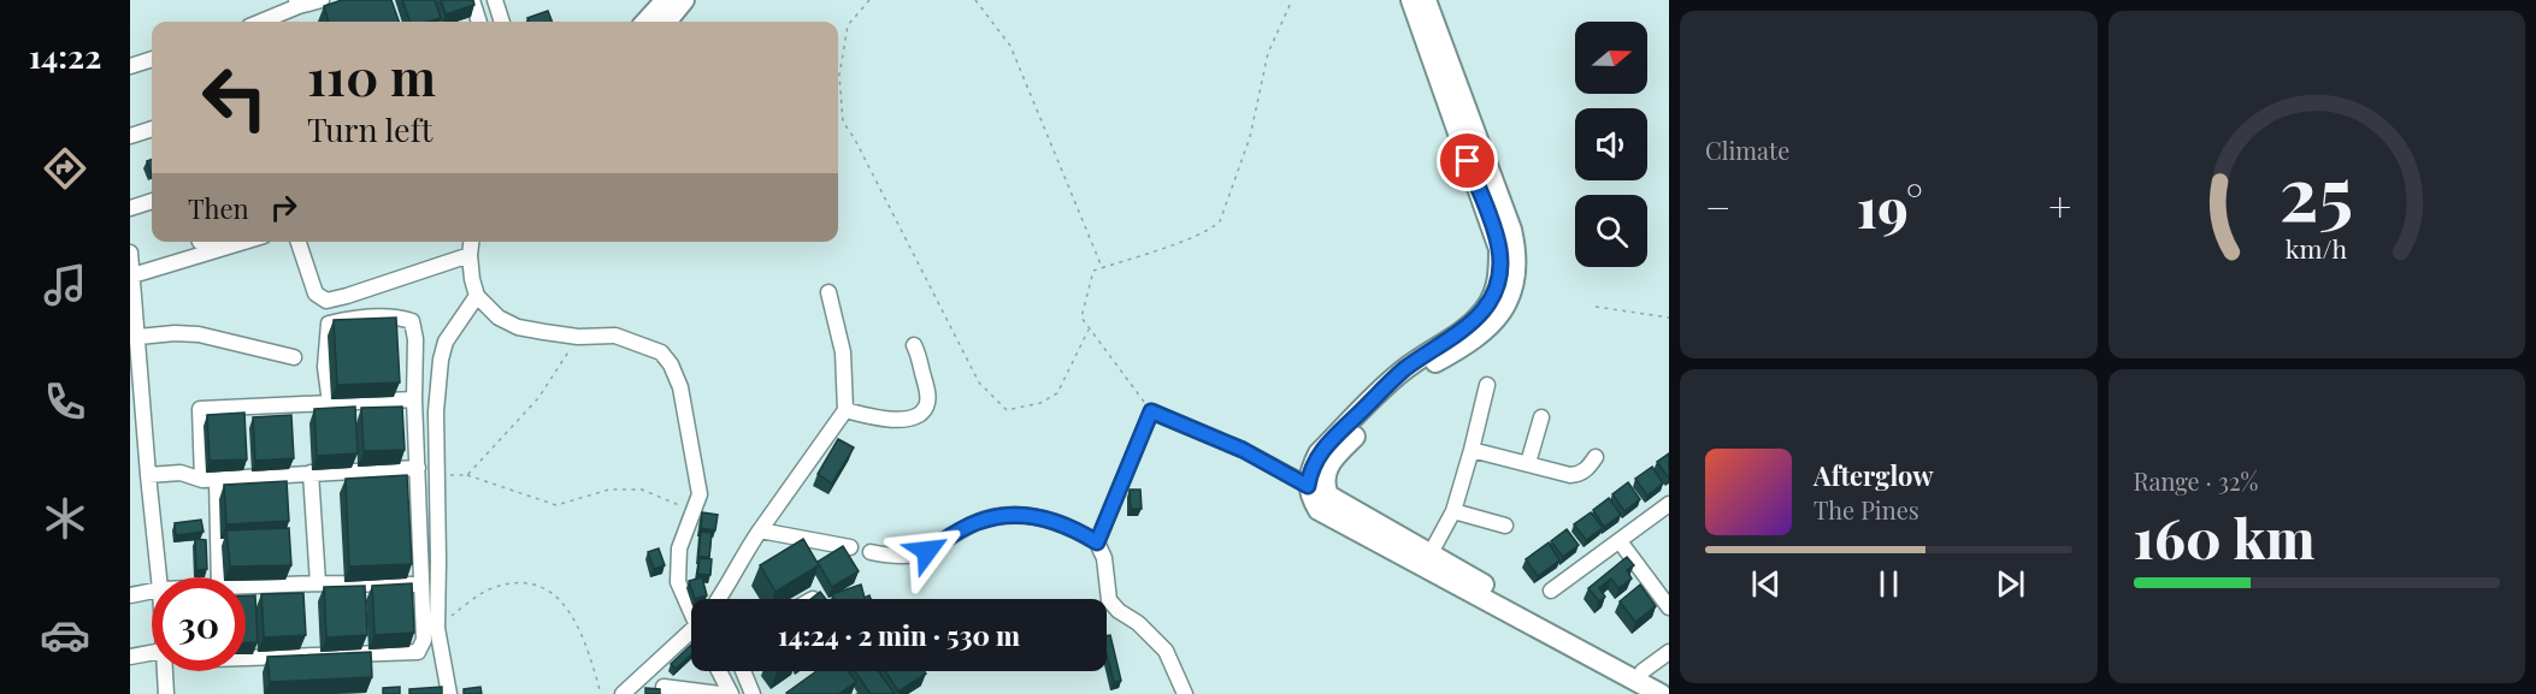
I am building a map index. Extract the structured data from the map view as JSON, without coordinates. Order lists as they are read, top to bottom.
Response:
{
  "north": "right",
  "page": {
    "tabs": "14:22",
    "tile": [
      "Climate",
      ["Range · 32%", "160 km"]
    ],
    "turn": ["110 m", "Turn left"],
    "then": "Then",
    "heat": ["−", "19°", "+"],
    "song": ["Afterglow", "The Pines"],
    "limit": "30",
    "trip": "14:24 · 2 min · 530 m",
    "gauge": ["25", "km/h"]
  }
}
